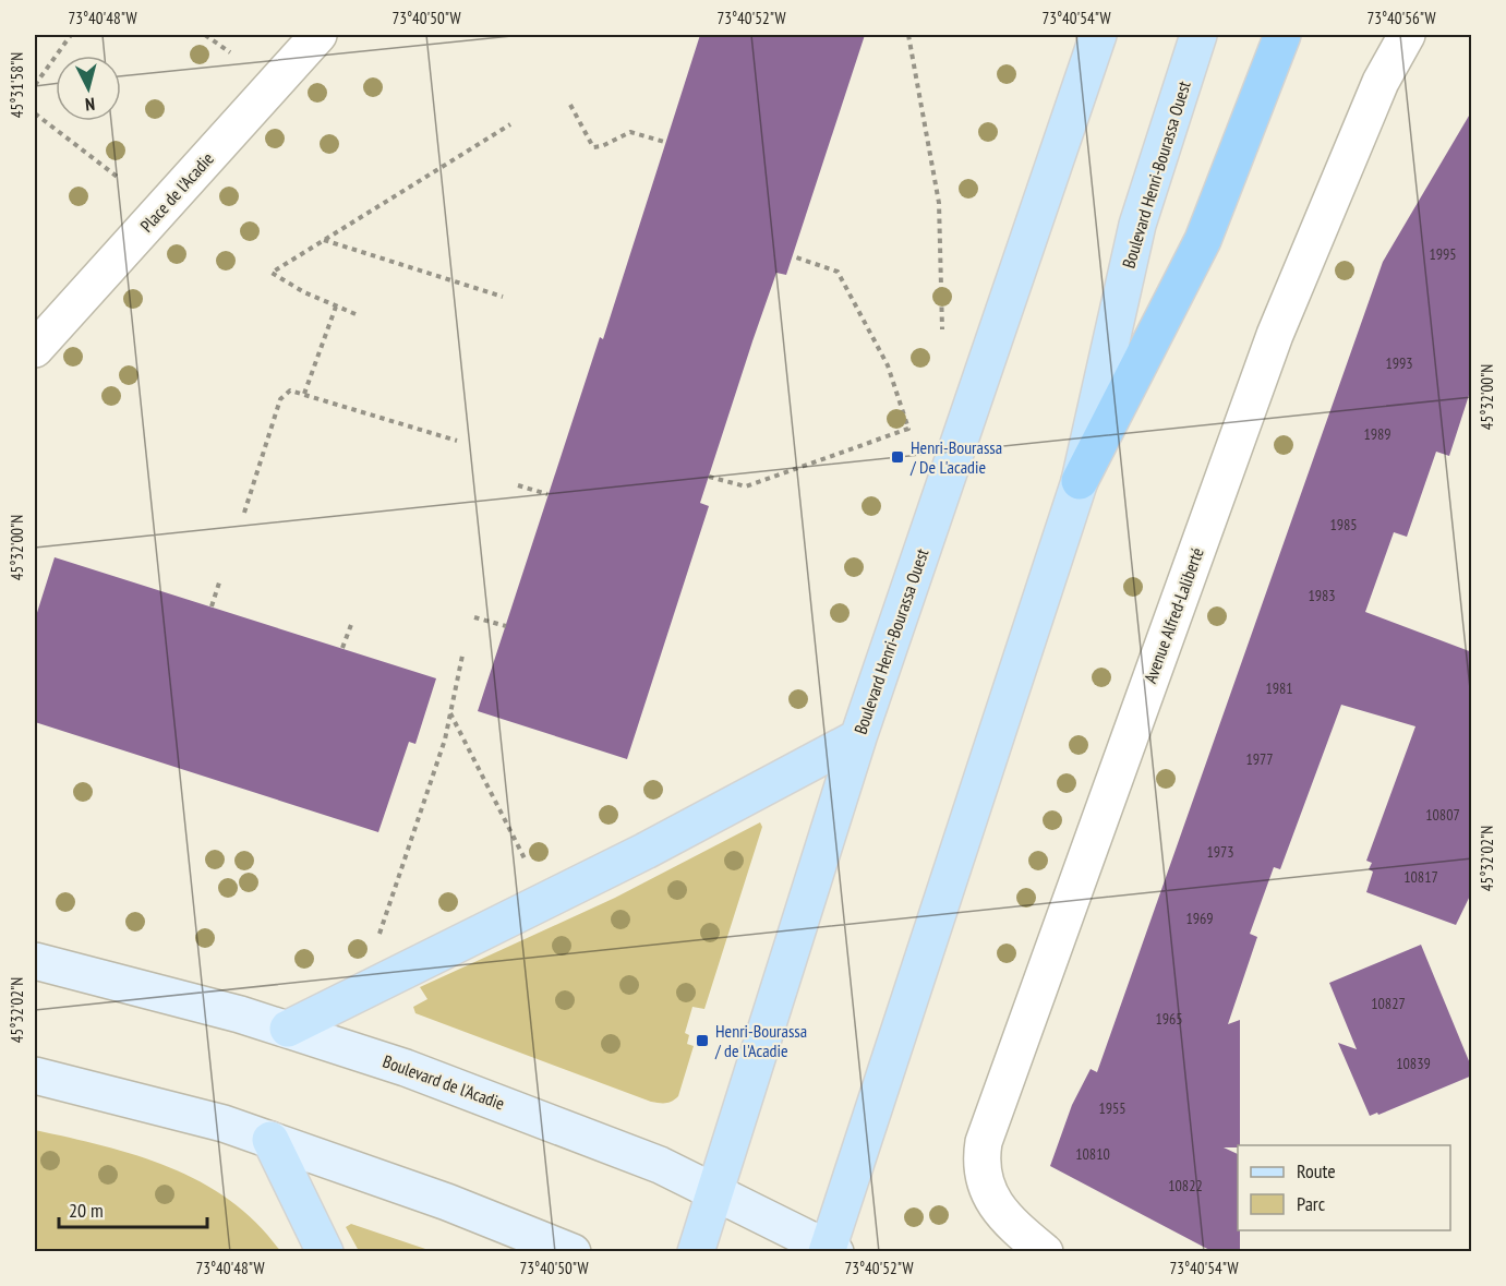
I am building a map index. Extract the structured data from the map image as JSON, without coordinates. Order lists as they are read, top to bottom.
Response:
{
  "streets": {
    "main road": ["Boulevard Henri-Bourassa Ouest", "Boulevard de l'Acadie"],
    "street": ["Place de l'Acadie", "Avenue Alfred-Laliberté"]
  },
  "crossings": [
    ["Boulevard Henri-Bourassa Ouest", "Boulevard de l'Acadie"]
  ],
  "places": {
    "transit": ["Henri-Bourassa / De L'acadie", "Henri-Bourassa / de l'Acadie"]
  },
  "house_numbers": [
    "1995",
    "1993",
    "1989",
    "1985",
    "1983",
    "1981",
    "1977",
    "10807",
    "1973",
    "10817",
    "1969",
    "10827",
    "1965",
    "10839",
    "1955",
    "10810",
    "10822"
  ],
  "legend": ["Route", "Parc"],
  "scale_bar": "20 m",
  "north": "bottom",
  "coordinates": [
    "73°40'48\"W",
    "73°40'50\"W",
    "73°40'52\"W",
    "73°40'54\"W",
    "73°40'56\"W",
    "45°31'58\"N",
    "45°32'00\"N",
    "45°32'02\"N"
  ]
}
